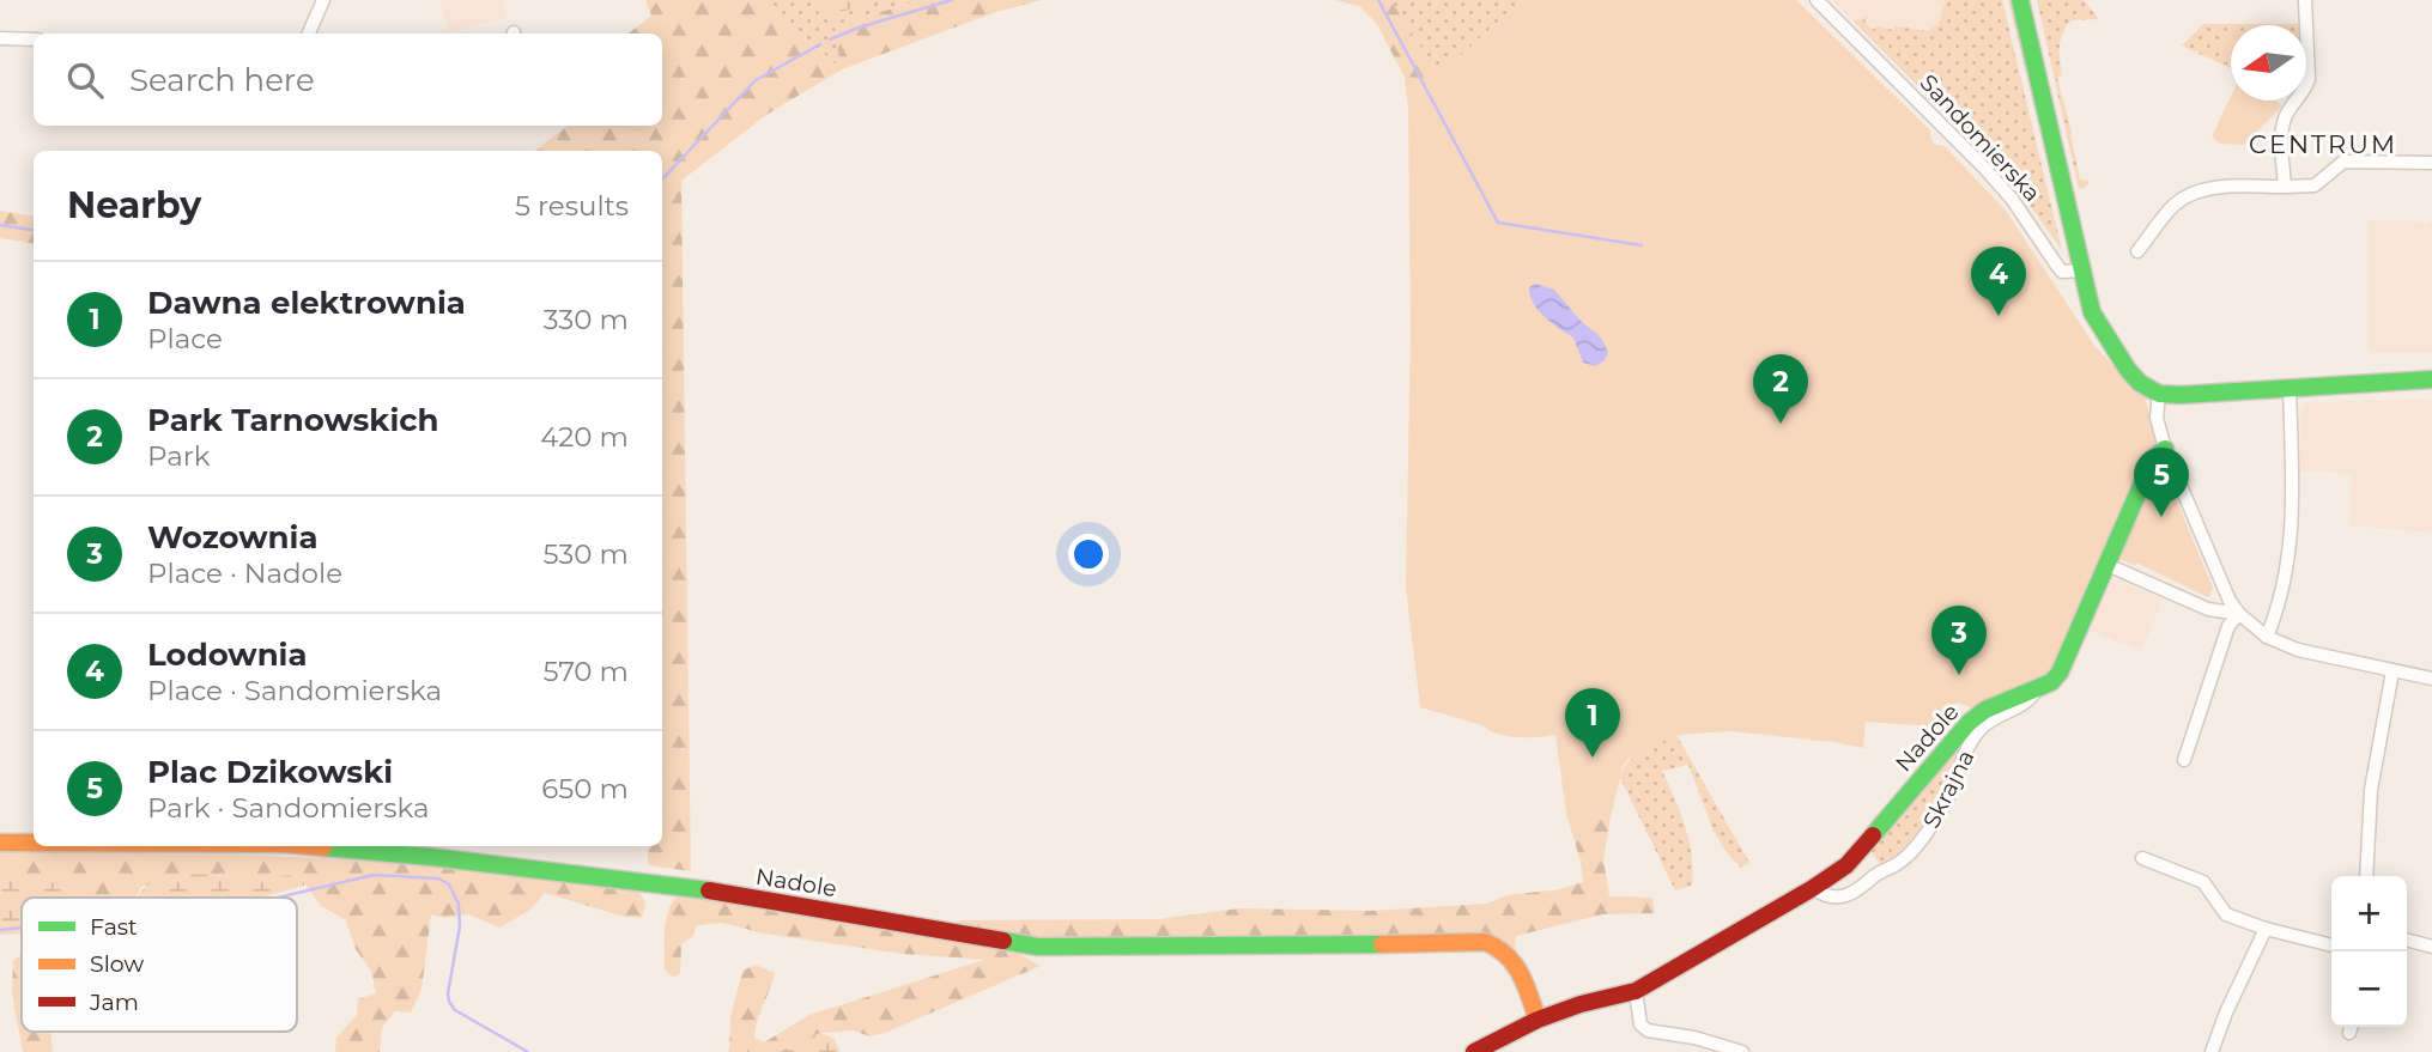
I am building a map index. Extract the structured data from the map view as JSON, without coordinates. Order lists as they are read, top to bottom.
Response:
{
  "streets": {
    "street": ["Sandomierska", "Nadole", "Skrajna"]
  },
  "crossings": [
    ["Nadole", "Skrajna"]
  ],
  "districts": ["CENTRUM"],
  "legend": ["Fast", "Slow", "Jam"],
  "north": "left",
  "page": {
    "search": "Search here",
    "heading": ["Nearby", "5 results"],
    "pins": [
      "4",
      "2",
      "5",
      "3",
      "1"
    ],
    "list": [
      {
        "mark": "1",
        "name": "Dawna elektrownia",
        "note": "Place",
        "value": "330 m"
      },
      {
        "mark": "2",
        "name": "Park Tarnowskich",
        "note": "Park",
        "value": "420 m"
      },
      {
        "mark": "3",
        "name": "Wozownia",
        "note": "Place · Nadole",
        "value": "530 m"
      },
      {
        "mark": "4",
        "name": "Lodownia",
        "note": "Place · Sandomierska",
        "value": "570 m"
      },
      {
        "mark": "5",
        "name": "Plac Dzikowski",
        "note": "Park · Sandomierska",
        "value": "650 m"
      }
    ],
    "map_buttons": ["+", "−"]
  }
}
